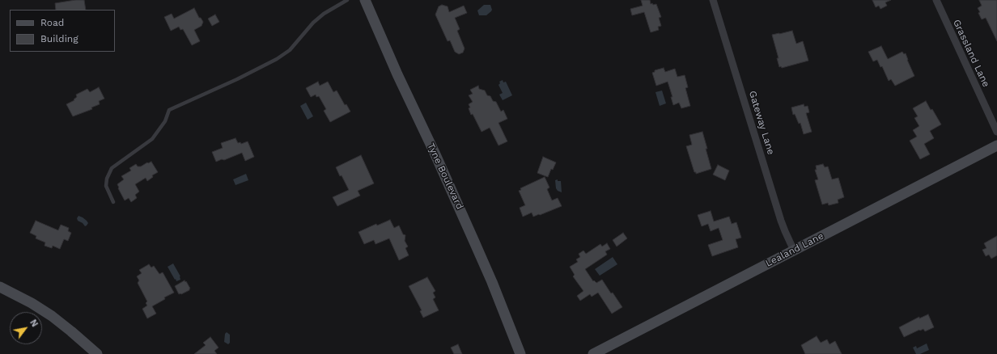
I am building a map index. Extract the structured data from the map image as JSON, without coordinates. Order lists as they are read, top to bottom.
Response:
{
  "streets": {
    "street": [
      "Grassland Lane",
      "Gateway Lane",
      "Tyne Boulevard",
      "Lealand Lane"
    ]
  },
  "crossings": [
    ["Gateway Lane", "Lealand Lane"]
  ],
  "legend": ["Road", "Building"],
  "north": "top right"
}
